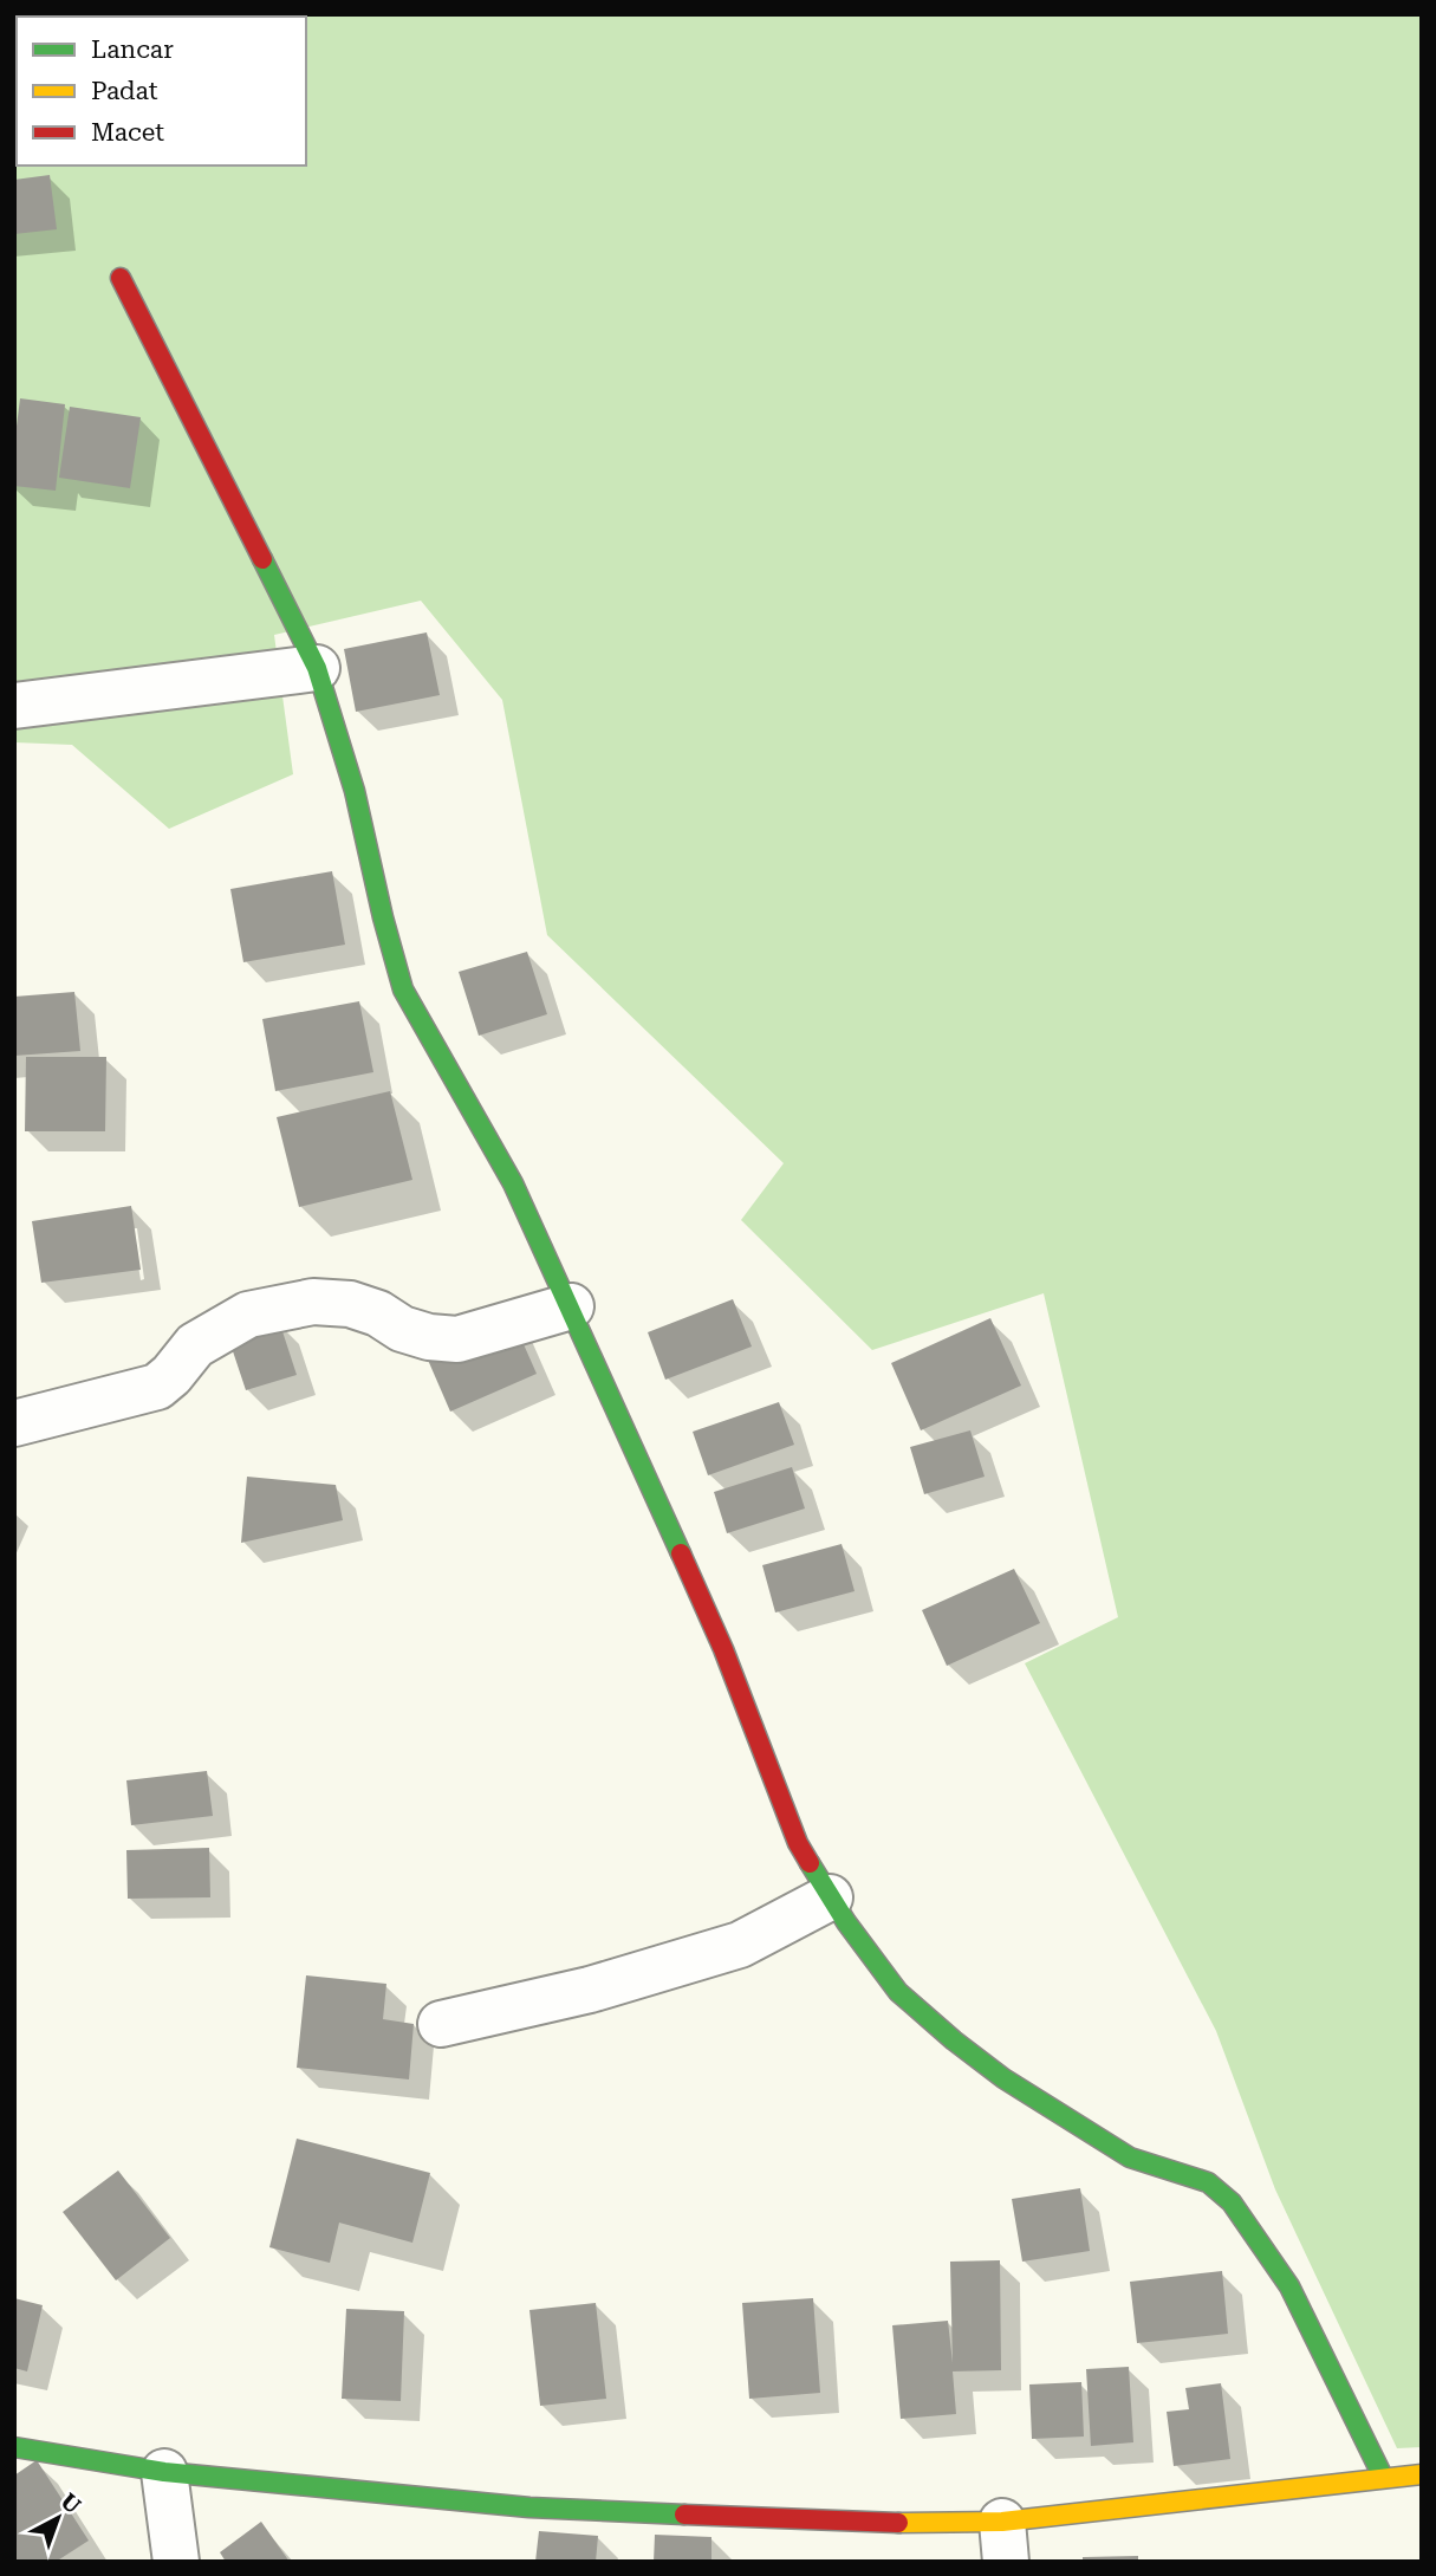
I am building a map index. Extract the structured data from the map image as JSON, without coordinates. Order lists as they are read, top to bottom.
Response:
{
  "legend": ["Lancar", "Padat", "Macet"],
  "north": "top right"
}
